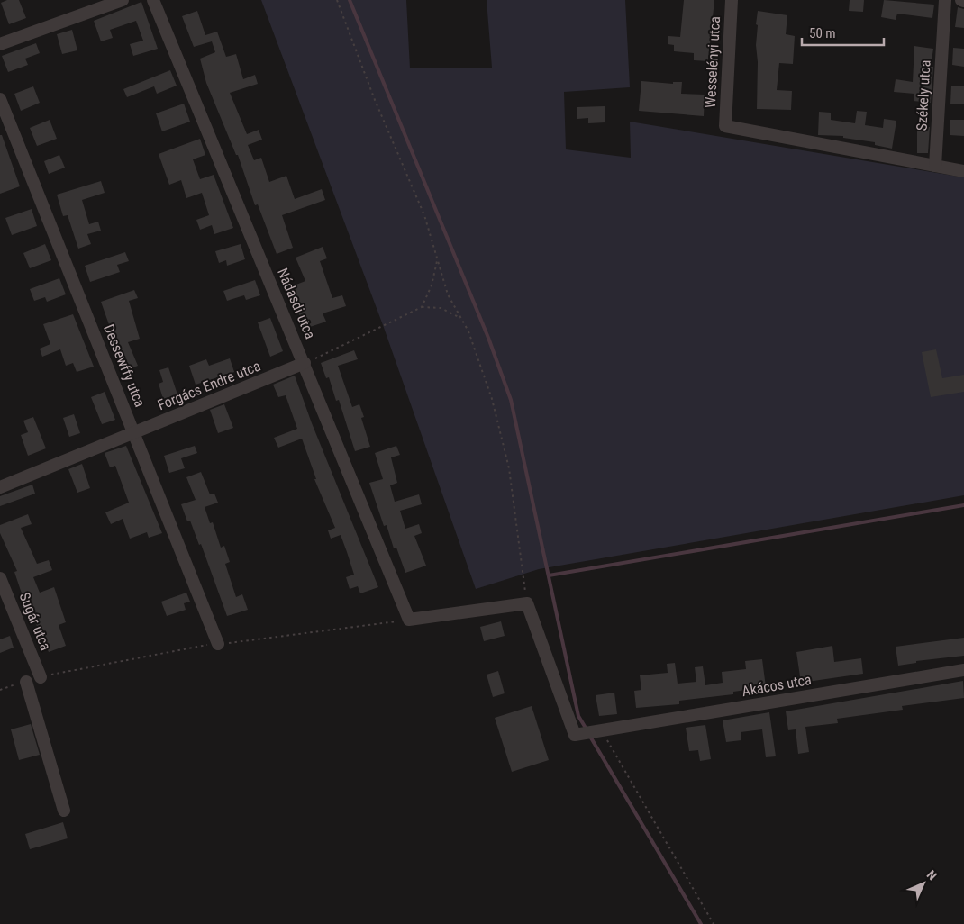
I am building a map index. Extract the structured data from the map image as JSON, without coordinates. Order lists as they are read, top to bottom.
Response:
{
  "streets": {
    "street": [
      "Wesselényi utca",
      "Székely utca",
      "Nádasdi utca",
      "Dessewffy utca",
      "Forgács Endre utca",
      "Sugár utca",
      "Akácos utca"
    ]
  },
  "crossings": [
    ["Wesselényi utca", "Székely utca"],
    ["Nádasdi utca", "Forgács Endre utca"],
    ["Dessewffy utca", "Forgács Endre utca"]
  ],
  "scale_bar": "50 m",
  "north": "top right"
}
